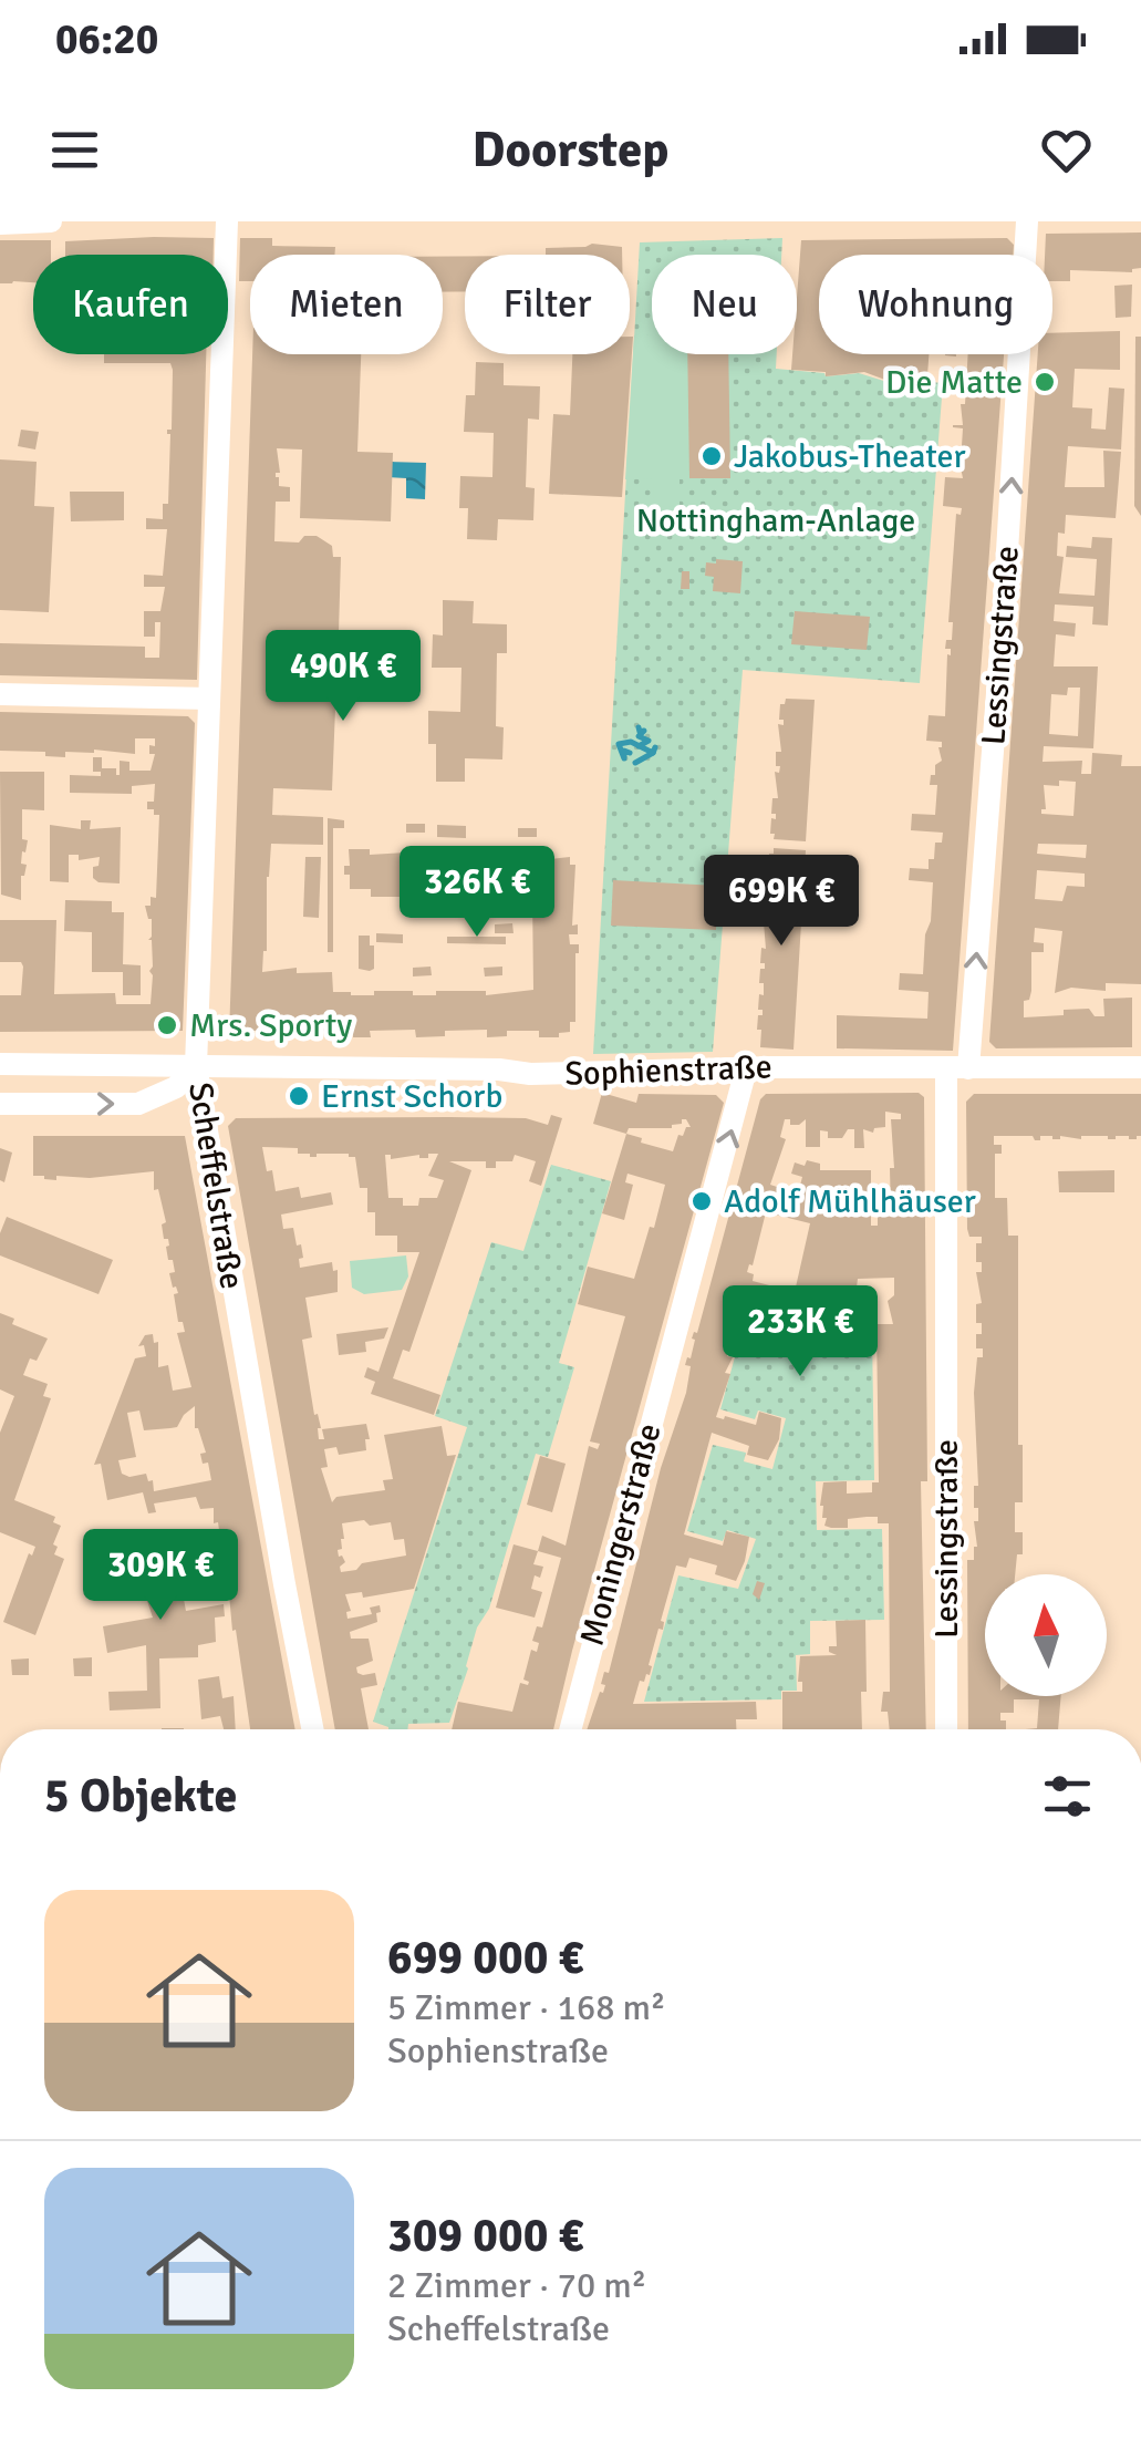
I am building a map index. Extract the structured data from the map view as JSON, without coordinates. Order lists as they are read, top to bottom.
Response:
{
  "streets": {
    "street": [
      "Lessingstraße",
      "Sophienstraße",
      "Scheffelstraße",
      "Moningerstraße"
    ]
  },
  "crossings": [
    ["Lessingstraße", "Sophienstraße"],
    ["Sophienstraße", "Scheffelstraße"],
    ["Sophienstraße", "Moningerstraße"]
  ],
  "one_way": ["Lessingstraße", "Moningerstraße"],
  "parks": ["Nottingham-Anlage"],
  "places": [
    "Die Matte",
    "Jakobus-Theater",
    "Mrs. Sporty",
    "Ernst Schorb",
    "Adolf Mühlhäuser"
  ],
  "north": "top",
  "page": {
    "status": "06:20",
    "header": "Doorstep",
    "chip": [
      "Kaufen",
      "Mieten",
      "Filter",
      "Neu",
      "Wohnung"
    ],
    "price": [
      "490K €",
      "326K €",
      "699K €",
      "233K €",
      "309K €"
    ],
    "heading": "5 Objekte",
    "list": [
      {
        "name": "699 000 €",
        "note": "5 Zimmer · 168 m² · Sophienstraße"
      },
      {
        "name": "309 000 €",
        "note": "2 Zimmer · 70 m² · Scheffelstraße"
      }
    ]
  }
}
